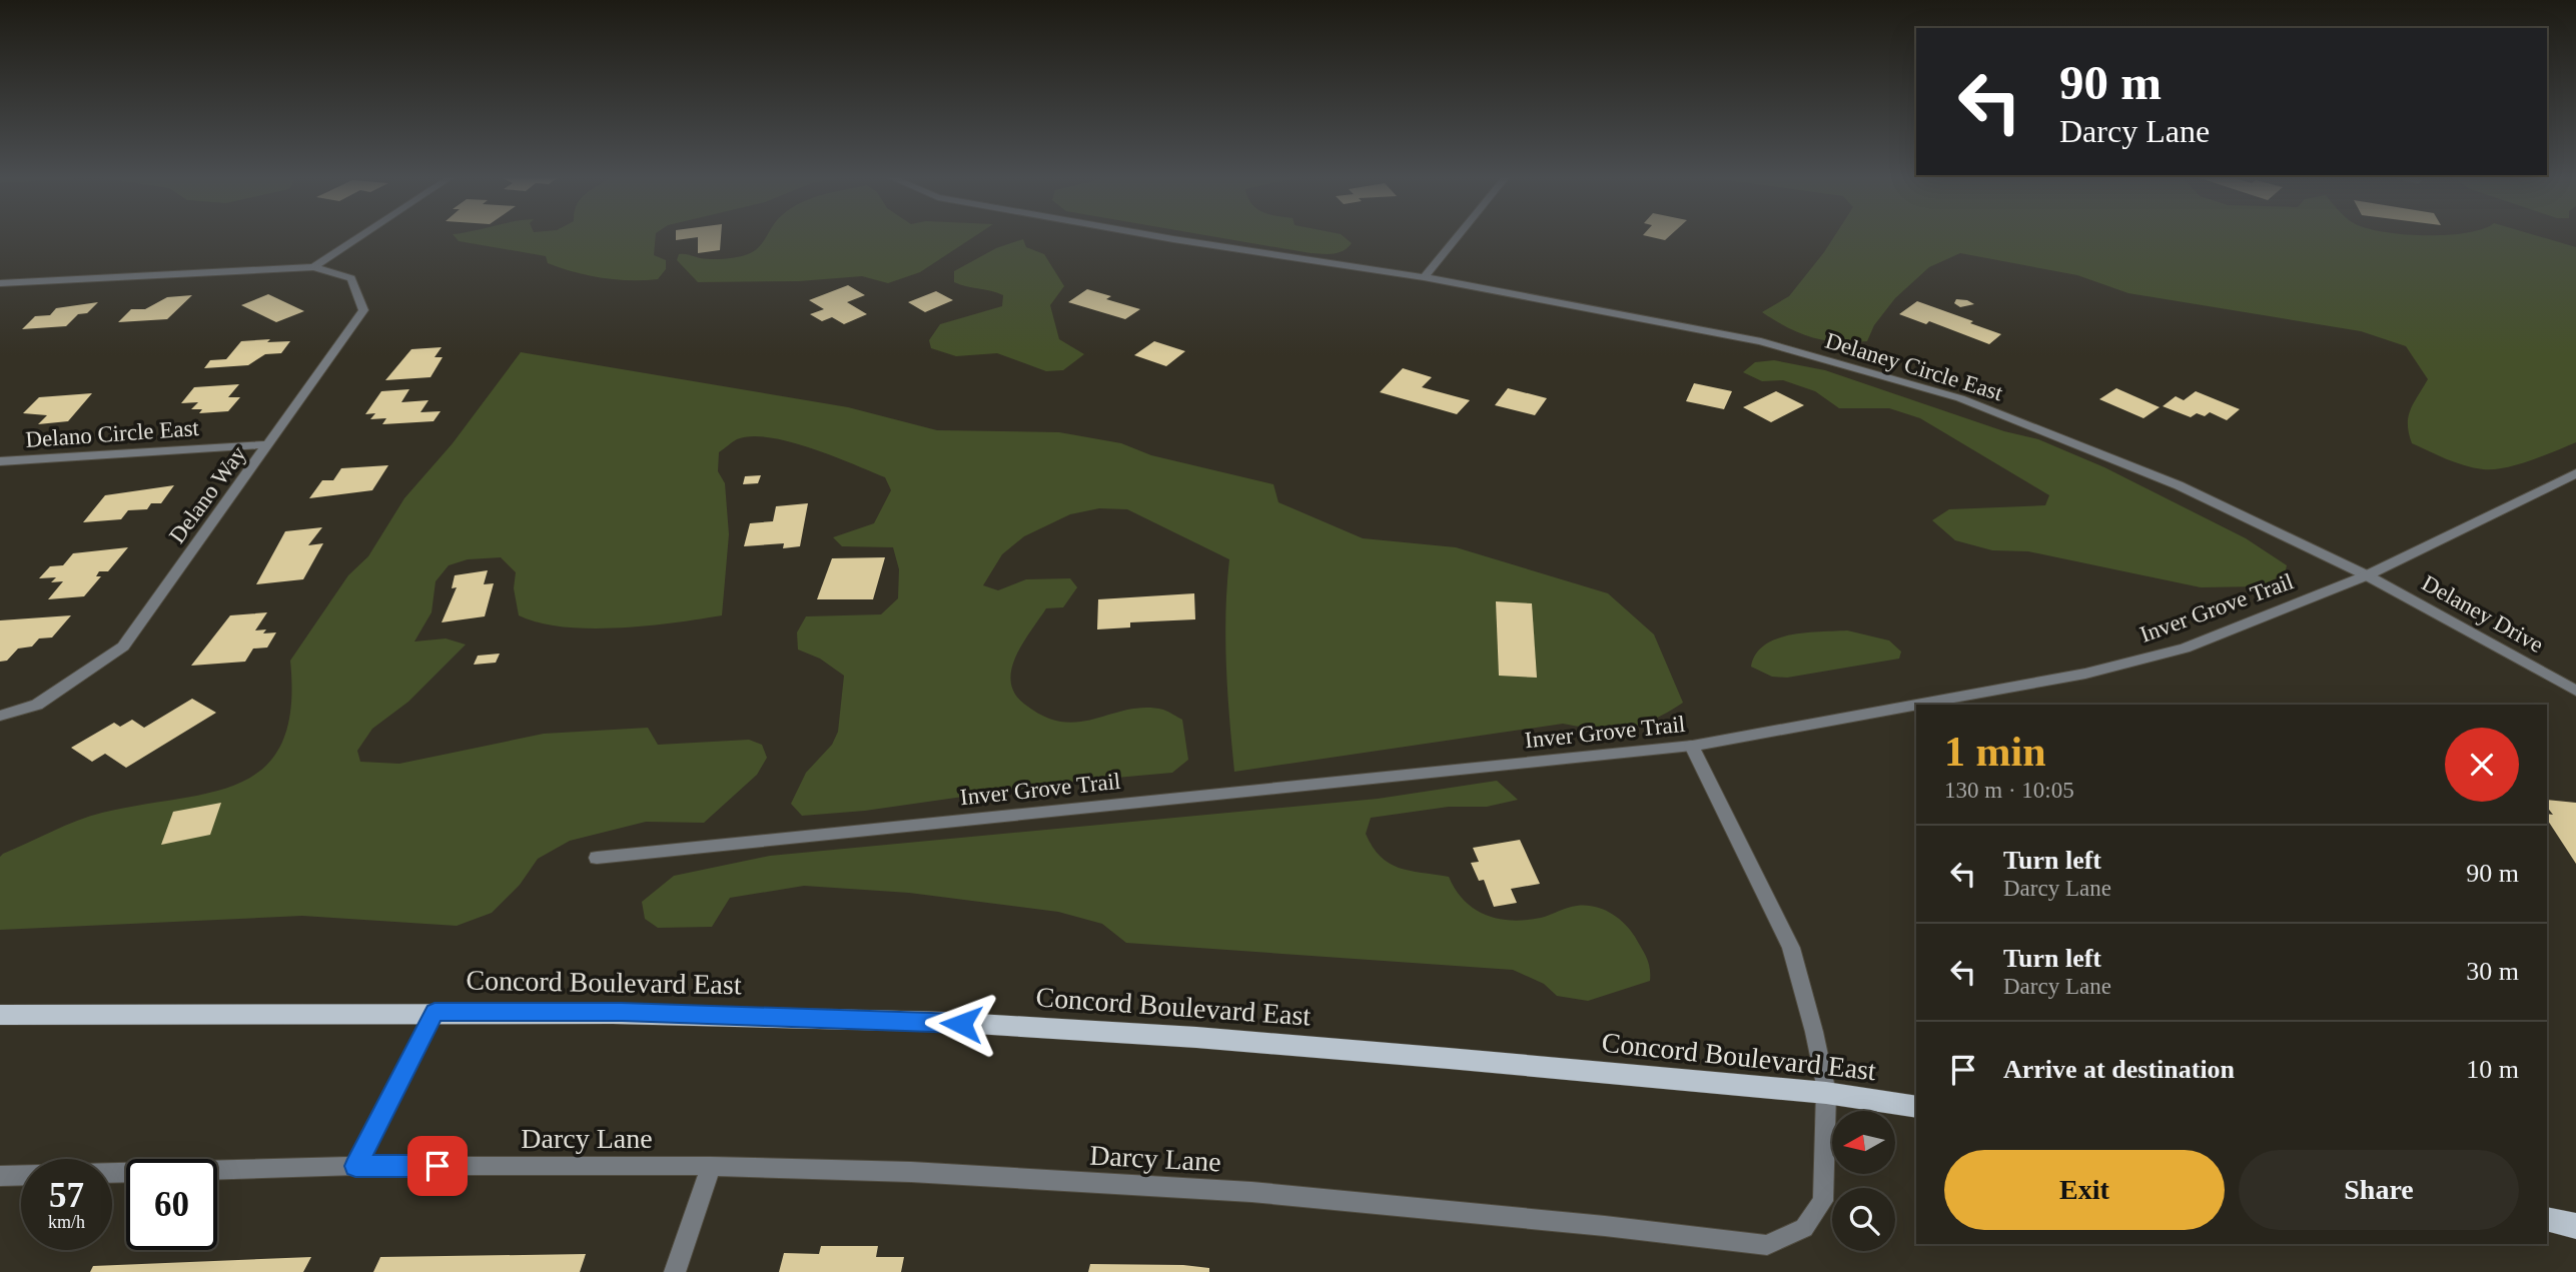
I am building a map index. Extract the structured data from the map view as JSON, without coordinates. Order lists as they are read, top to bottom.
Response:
{
  "streets": {
    "main road": ["Concord Boulevard East"],
    "street": [
      "Delaney Circle East",
      "Delano Circle East",
      "Delano Way",
      "Inver Grove Trail",
      "Delaney Drive",
      "Darcy Lane"
    ]
  },
  "crossings": [
    ["Delaney Circle East", "Inver Grove Trail"],
    ["Delaney Circle East", "Delaney Drive"],
    ["Delano Circle East", "Delano Way"],
    ["Inver Grove Trail", "Delaney Drive"],
    ["Inver Grove Trail", "Darcy Lane"],
    ["Concord Boulevard East", "Darcy Lane"]
  ],
  "north": "left",
  "page": {
    "turn": ["90 m", "Darcy Lane"],
    "heading": ["1 min", "130 m · 10:05"],
    "list": [
      {
        "name": "Turn left",
        "note": "Darcy Lane",
        "value": "90 m"
      },
      {
        "name": "Turn left",
        "note": "Darcy Lane",
        "value": "30 m"
      },
      {
        "name": "Arrive at destination",
        "value": "10 m"
      }
    ],
    "buttons": ["Exit", "Share"],
    "speed": "57 km/h",
    "limit": "60"
  }
}
